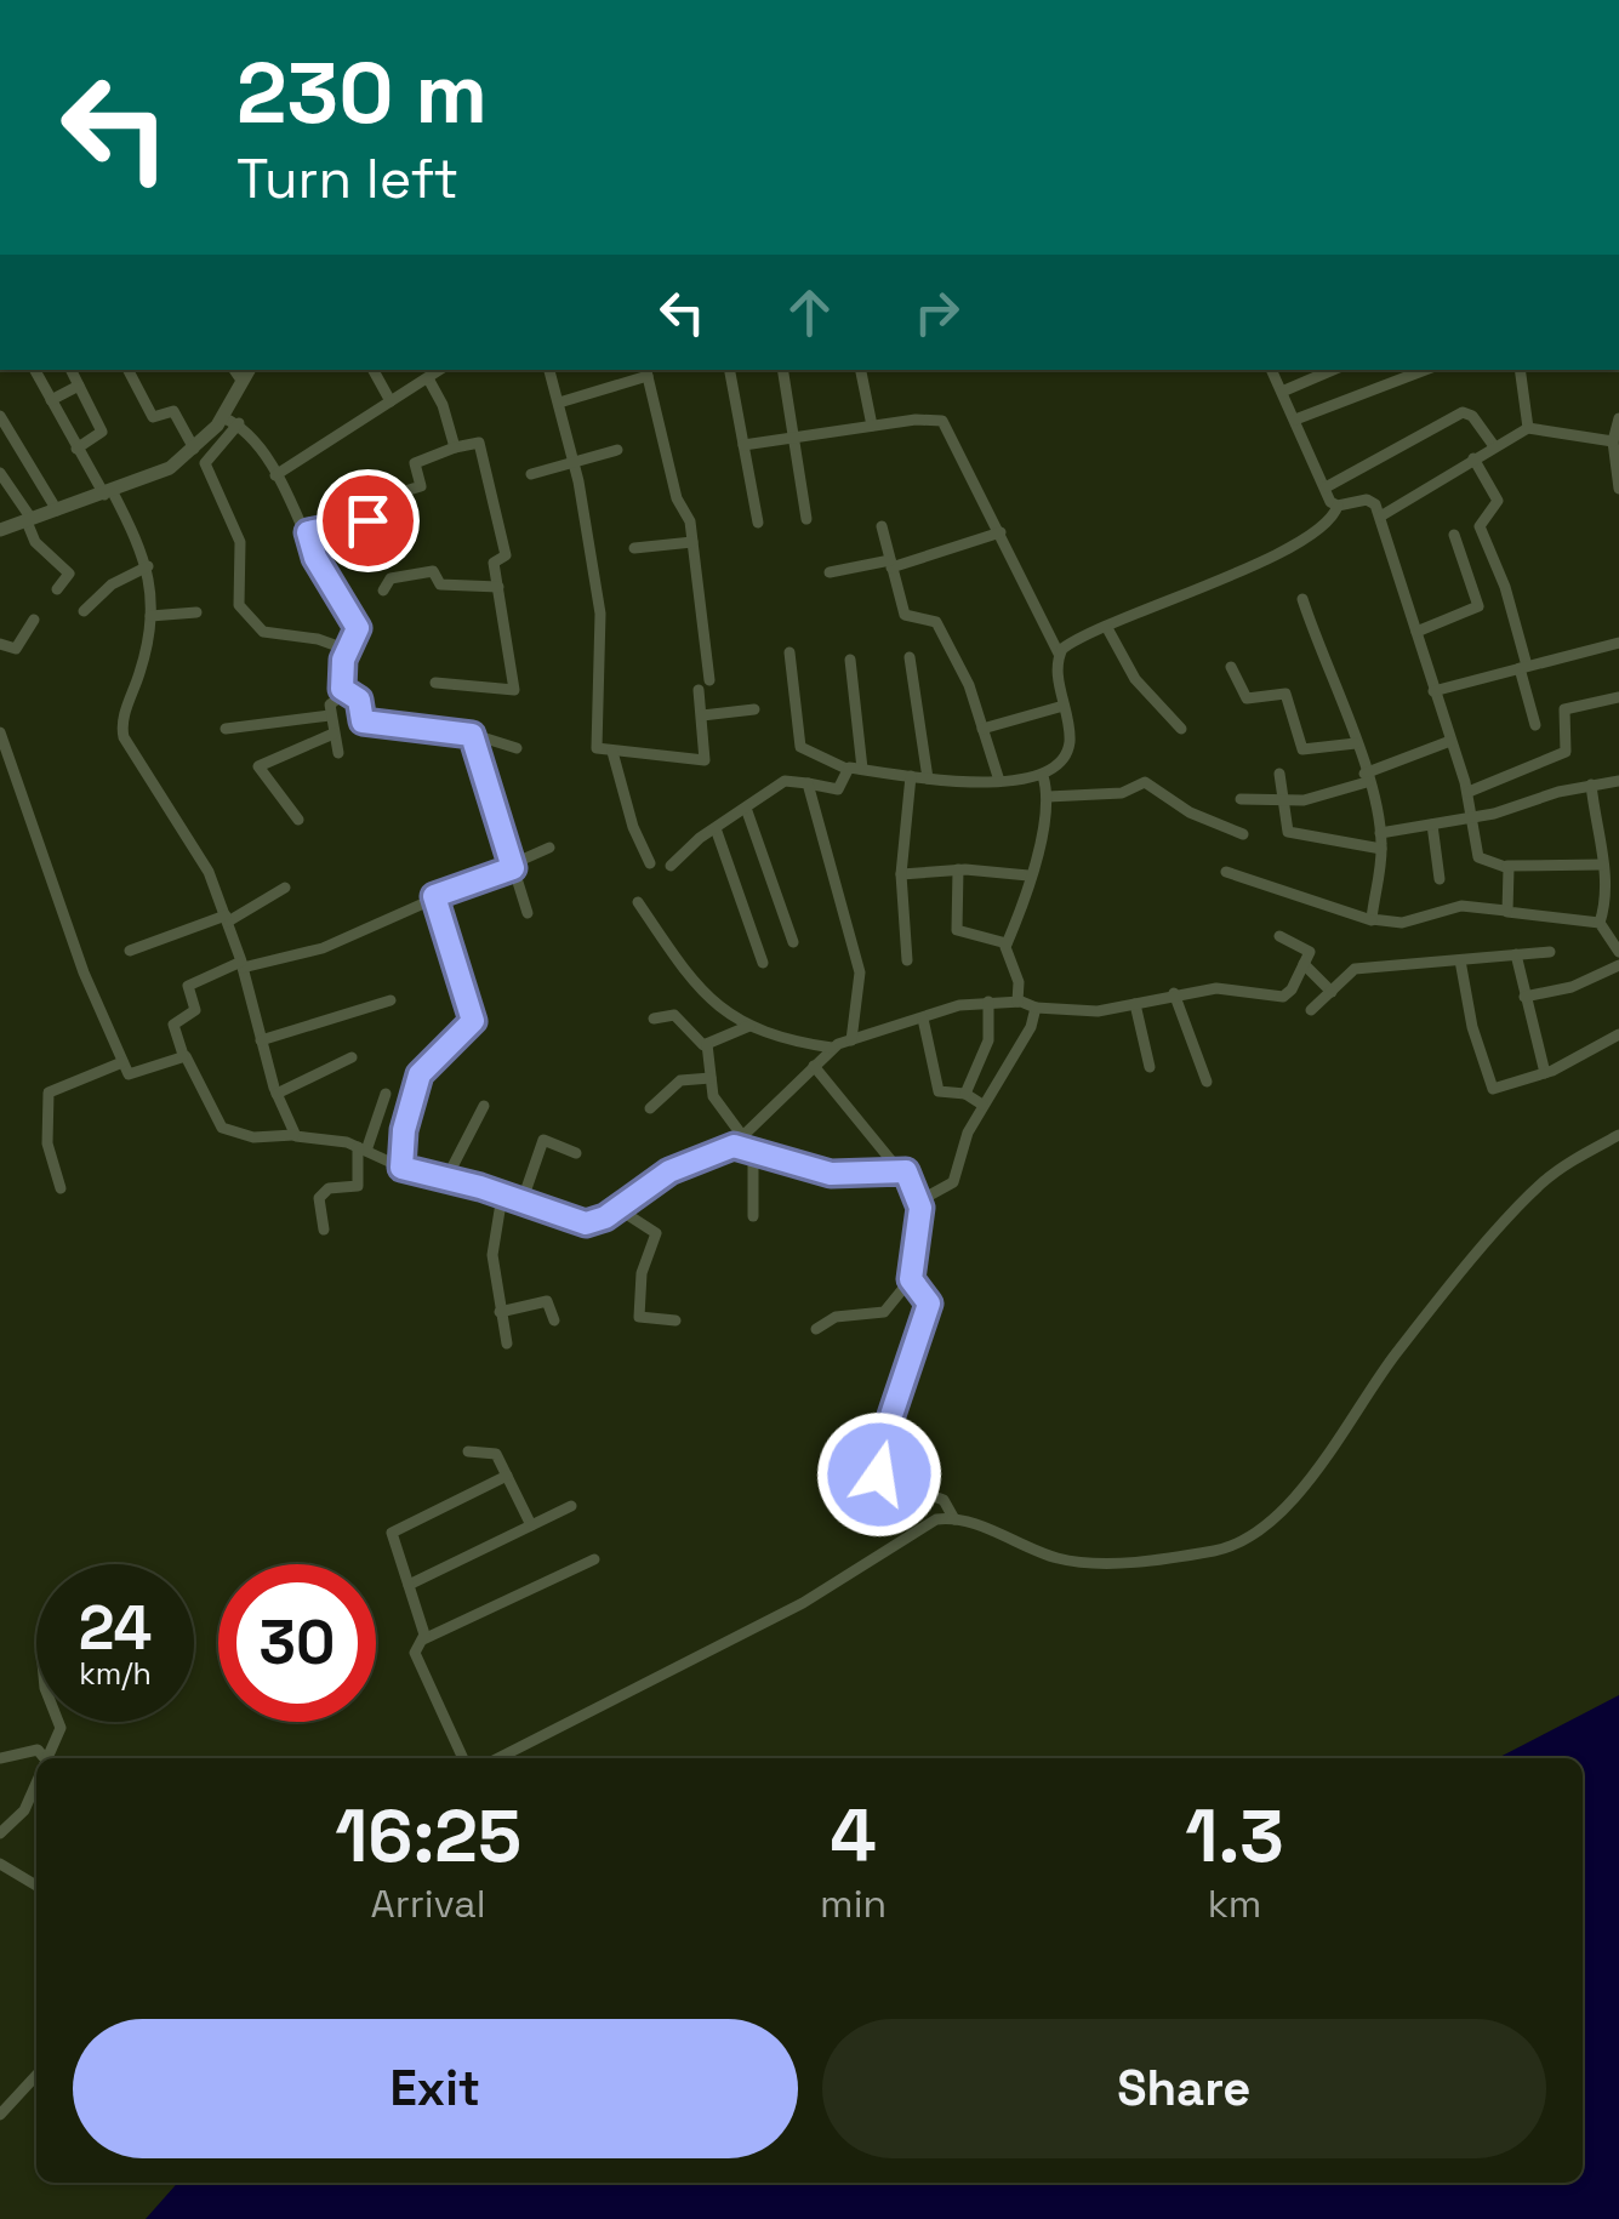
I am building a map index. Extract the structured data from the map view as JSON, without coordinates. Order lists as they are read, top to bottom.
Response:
{
  "page": {
    "turn": ["230 m", "Turn left"],
    "speed": "24 km/h",
    "limit": "30",
    "eta": [
      "16:25",
      "Arrival",
      "4",
      "min",
      "1.3",
      "km"
    ],
    "buttons": ["Exit", "Share"]
  }
}
